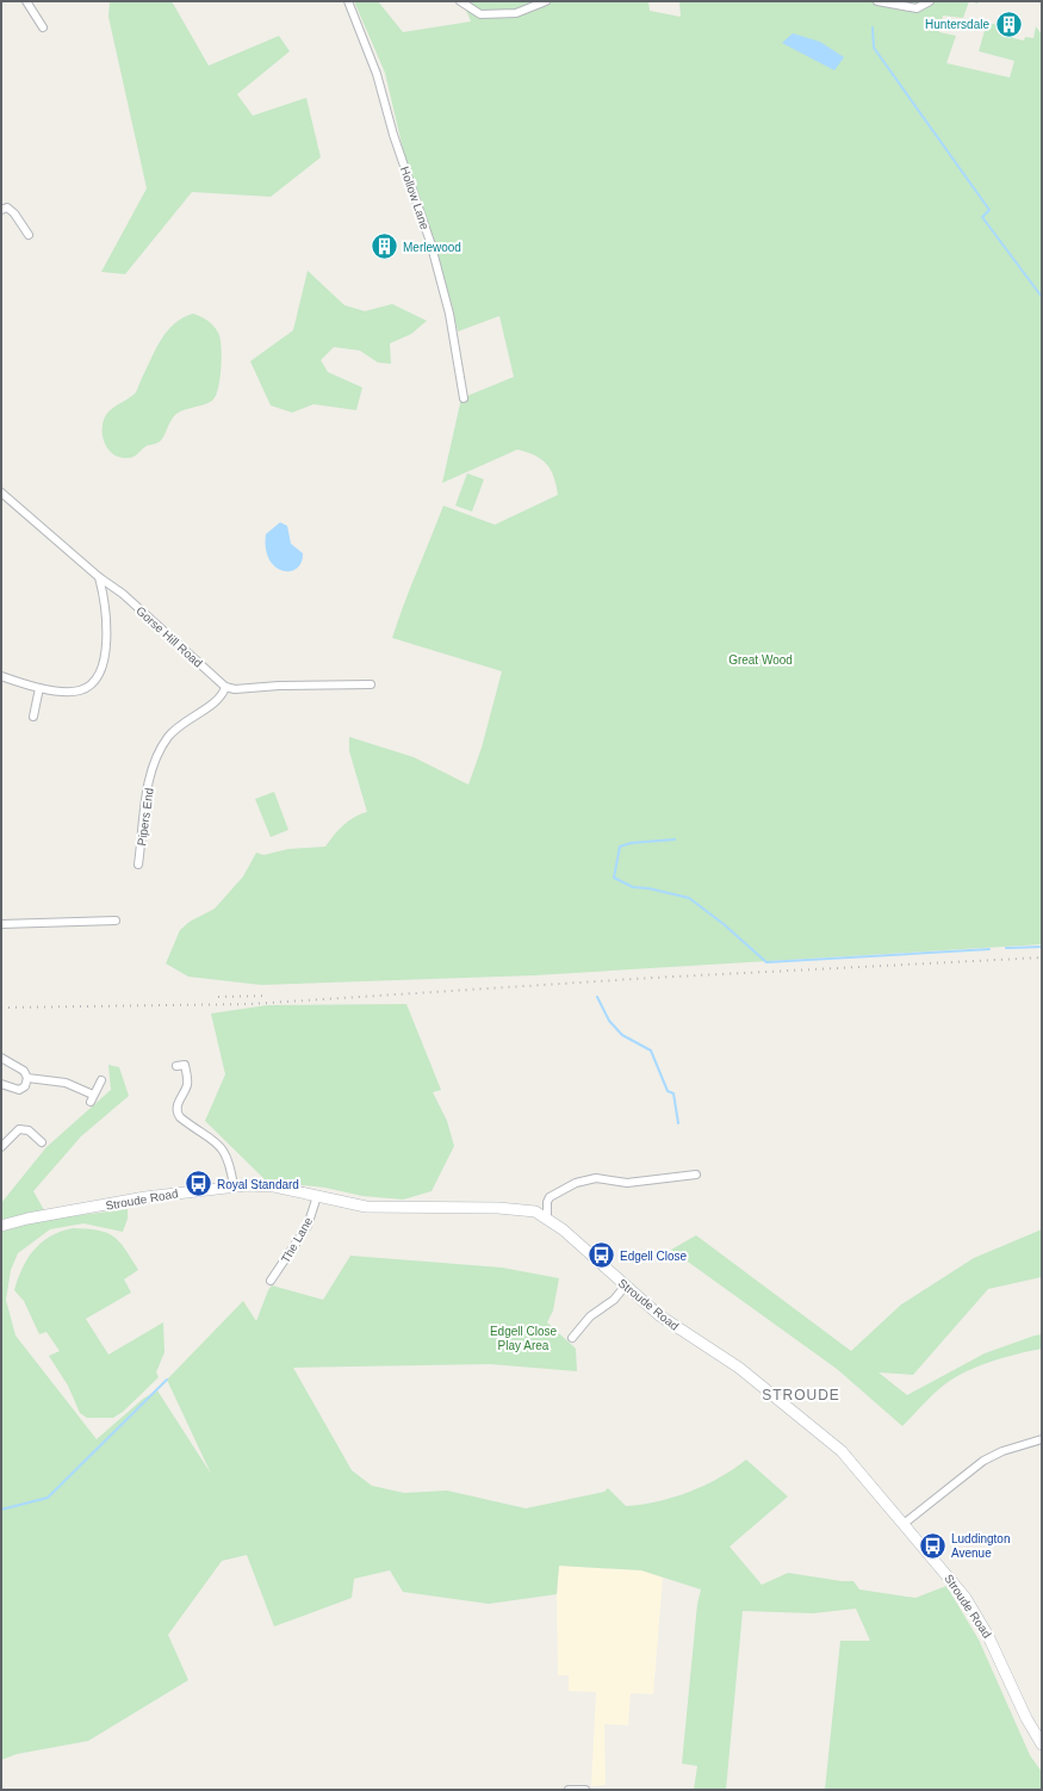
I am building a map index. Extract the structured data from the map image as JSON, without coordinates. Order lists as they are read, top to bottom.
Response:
{
  "streets": {
    "street": [
      "Hollow Lane",
      "Gorse Hill Road",
      "Pipers End",
      "Stroude Road",
      "The Lane"
    ]
  },
  "crossings": [
    ["Gorse Hill Road", "Pipers End"],
    ["Stroude Road", "The Lane"]
  ],
  "districts": ["STROUDE"],
  "parks": ["Great Wood", "Edgell Close Play Area"],
  "places": {
    "building": ["Huntersdale", "Merlewood"],
    "bus stop": ["Royal Standard", "Edgell Close", "Luddington Avenue"]
  }
}
